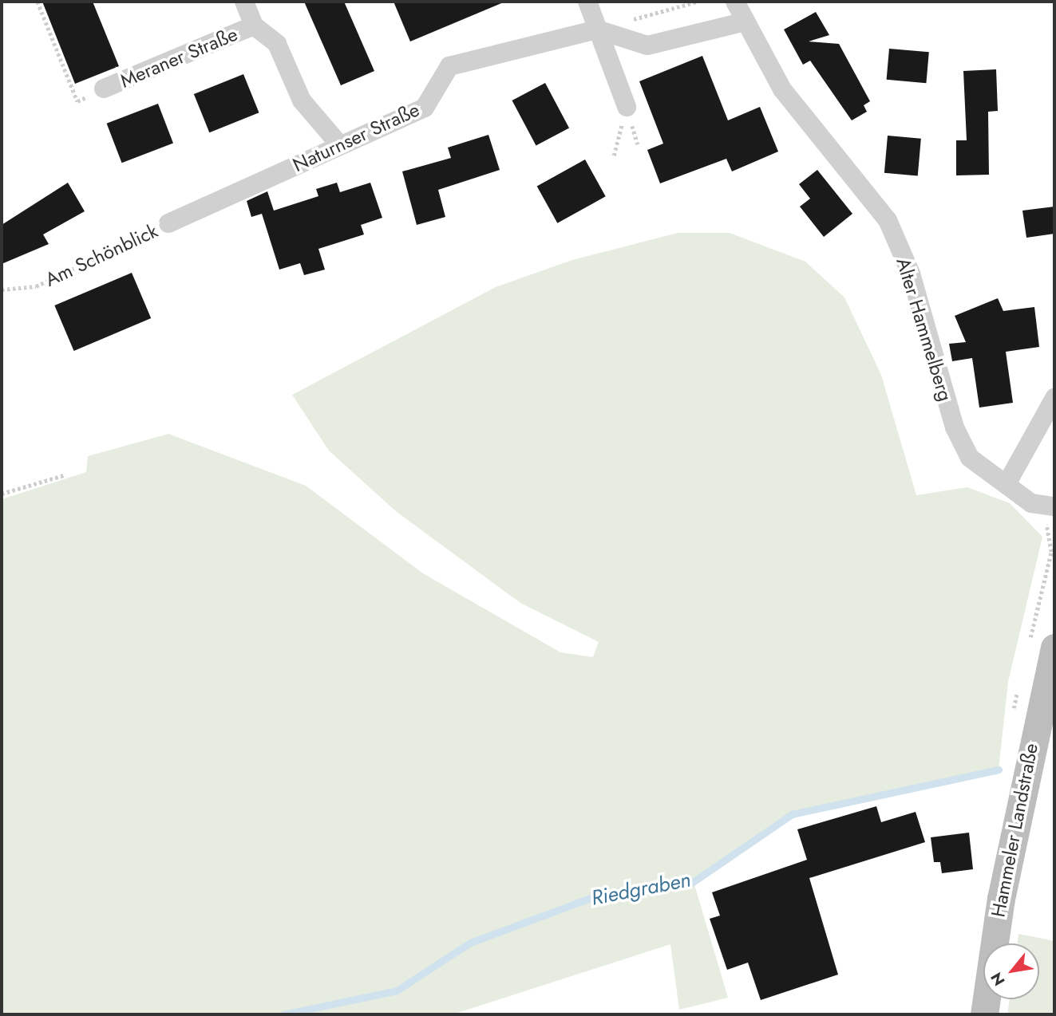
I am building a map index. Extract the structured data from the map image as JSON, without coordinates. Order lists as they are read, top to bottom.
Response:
{
  "streets": {
    "main road": ["Hammeler Landstraße"],
    "street": ["Meraner Straße", "Naturnser Straße", "Alter Hammelberg"],
    "path": ["Am Schönblick"]
  },
  "crossings": [
    ["Meraner Straße", "Naturnser Straße"],
    ["Naturnser Straße", "Am Schönblick"]
  ],
  "water": ["Riedgraben"],
  "north": "bottom left"
}
